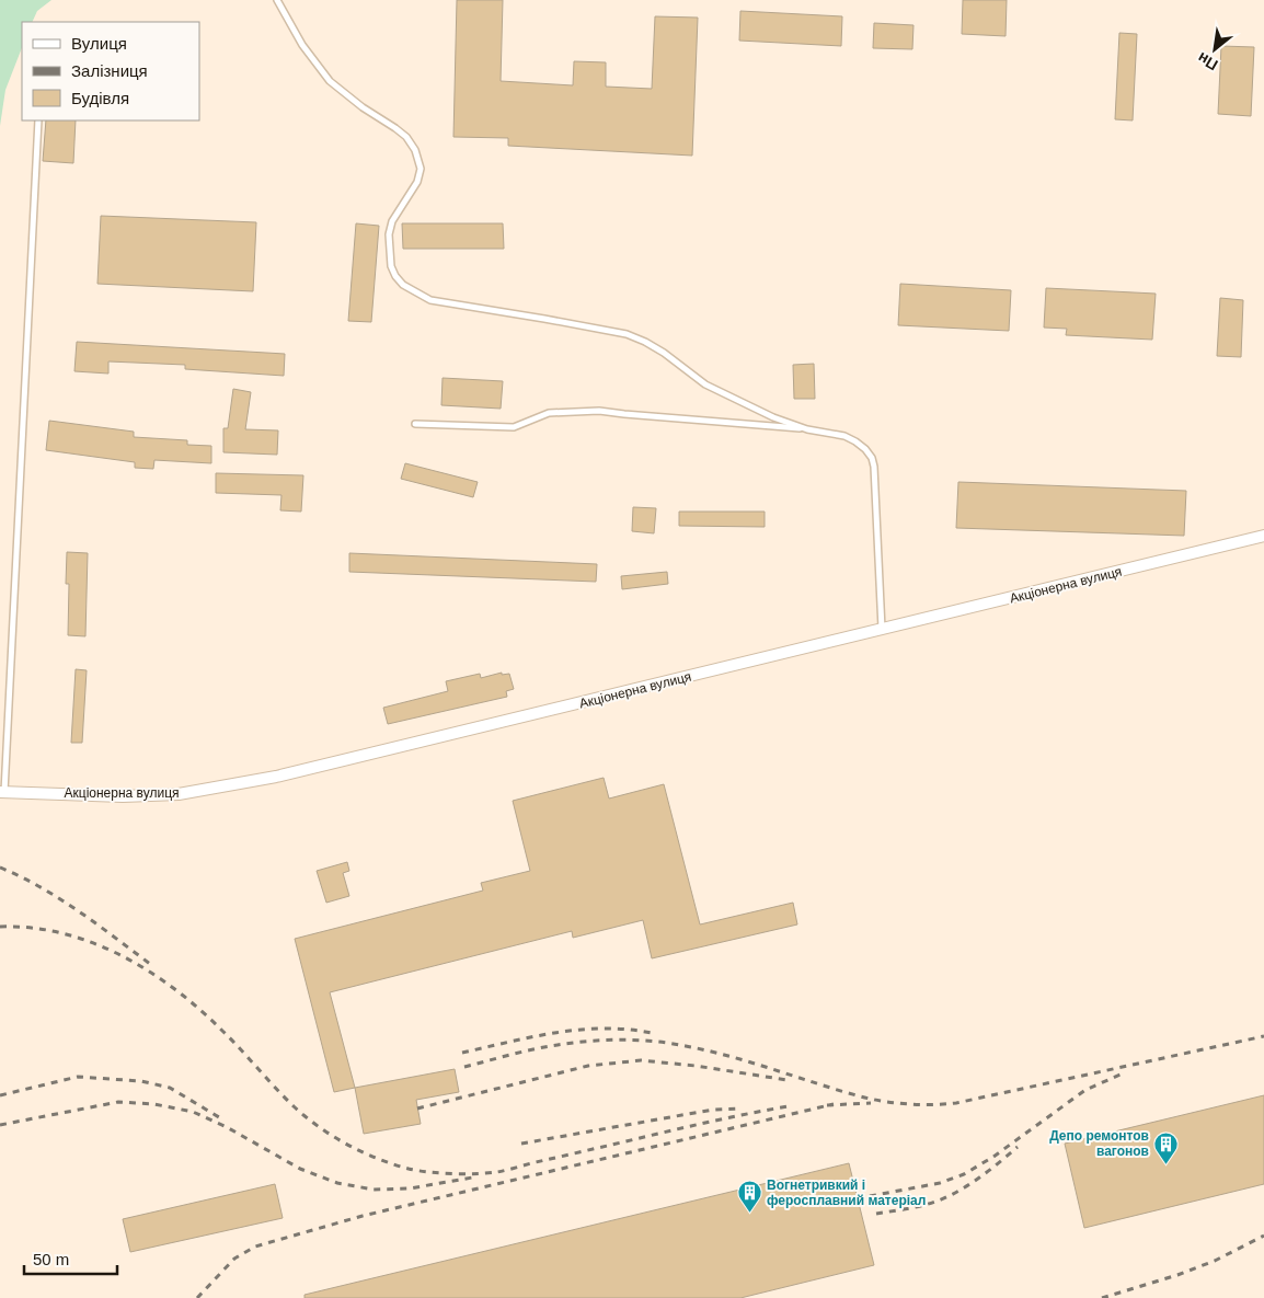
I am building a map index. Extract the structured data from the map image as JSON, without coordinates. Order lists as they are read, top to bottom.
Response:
{
  "streets": {
    "street": ["Акціонерна вулиця"]
  },
  "places": {
    "building": ["Депо ремонтов вагонов", "Вогнетривкий і феросплавний матеріал"]
  },
  "legend": ["Вулиця", "Залізниця", "Будівля"],
  "scale_bar": "50 m",
  "north": "bottom left"
}
